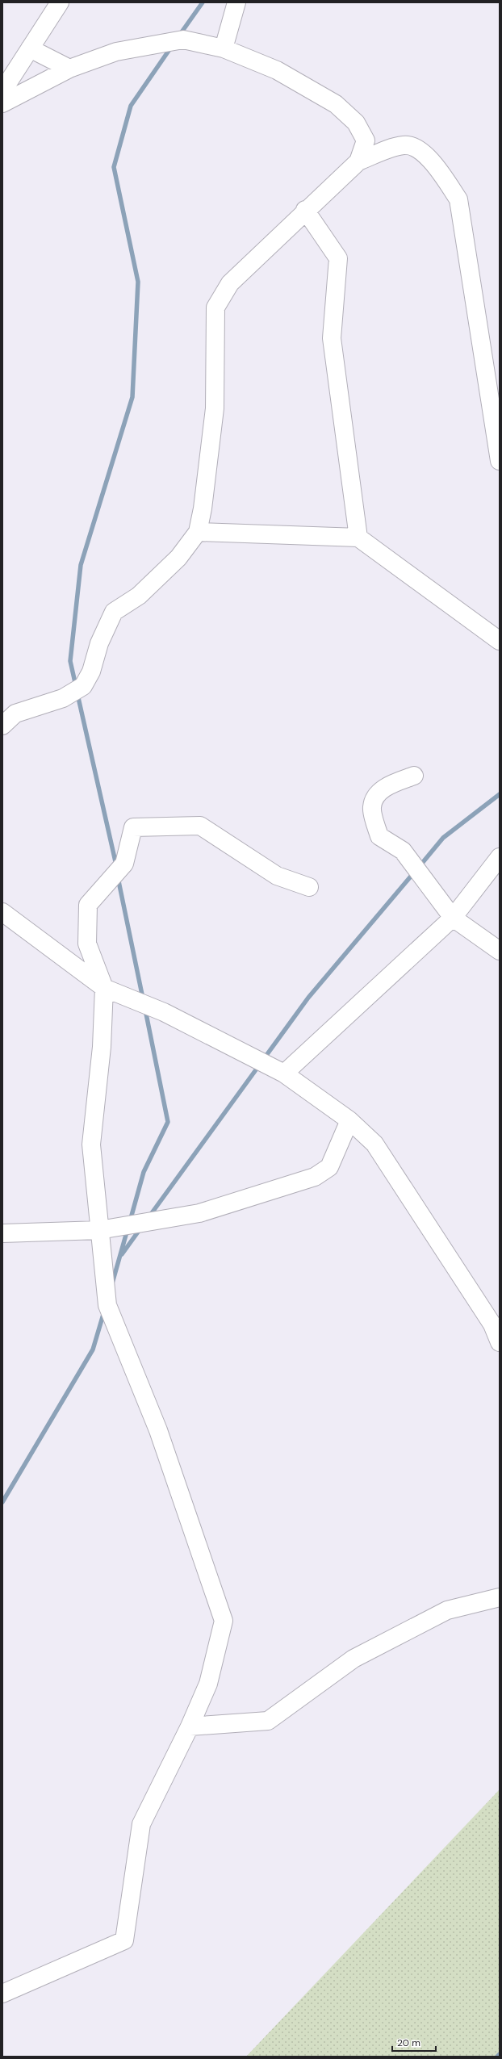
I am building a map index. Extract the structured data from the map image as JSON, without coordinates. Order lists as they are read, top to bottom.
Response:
{
  "scale_bar": "20 m"
}
